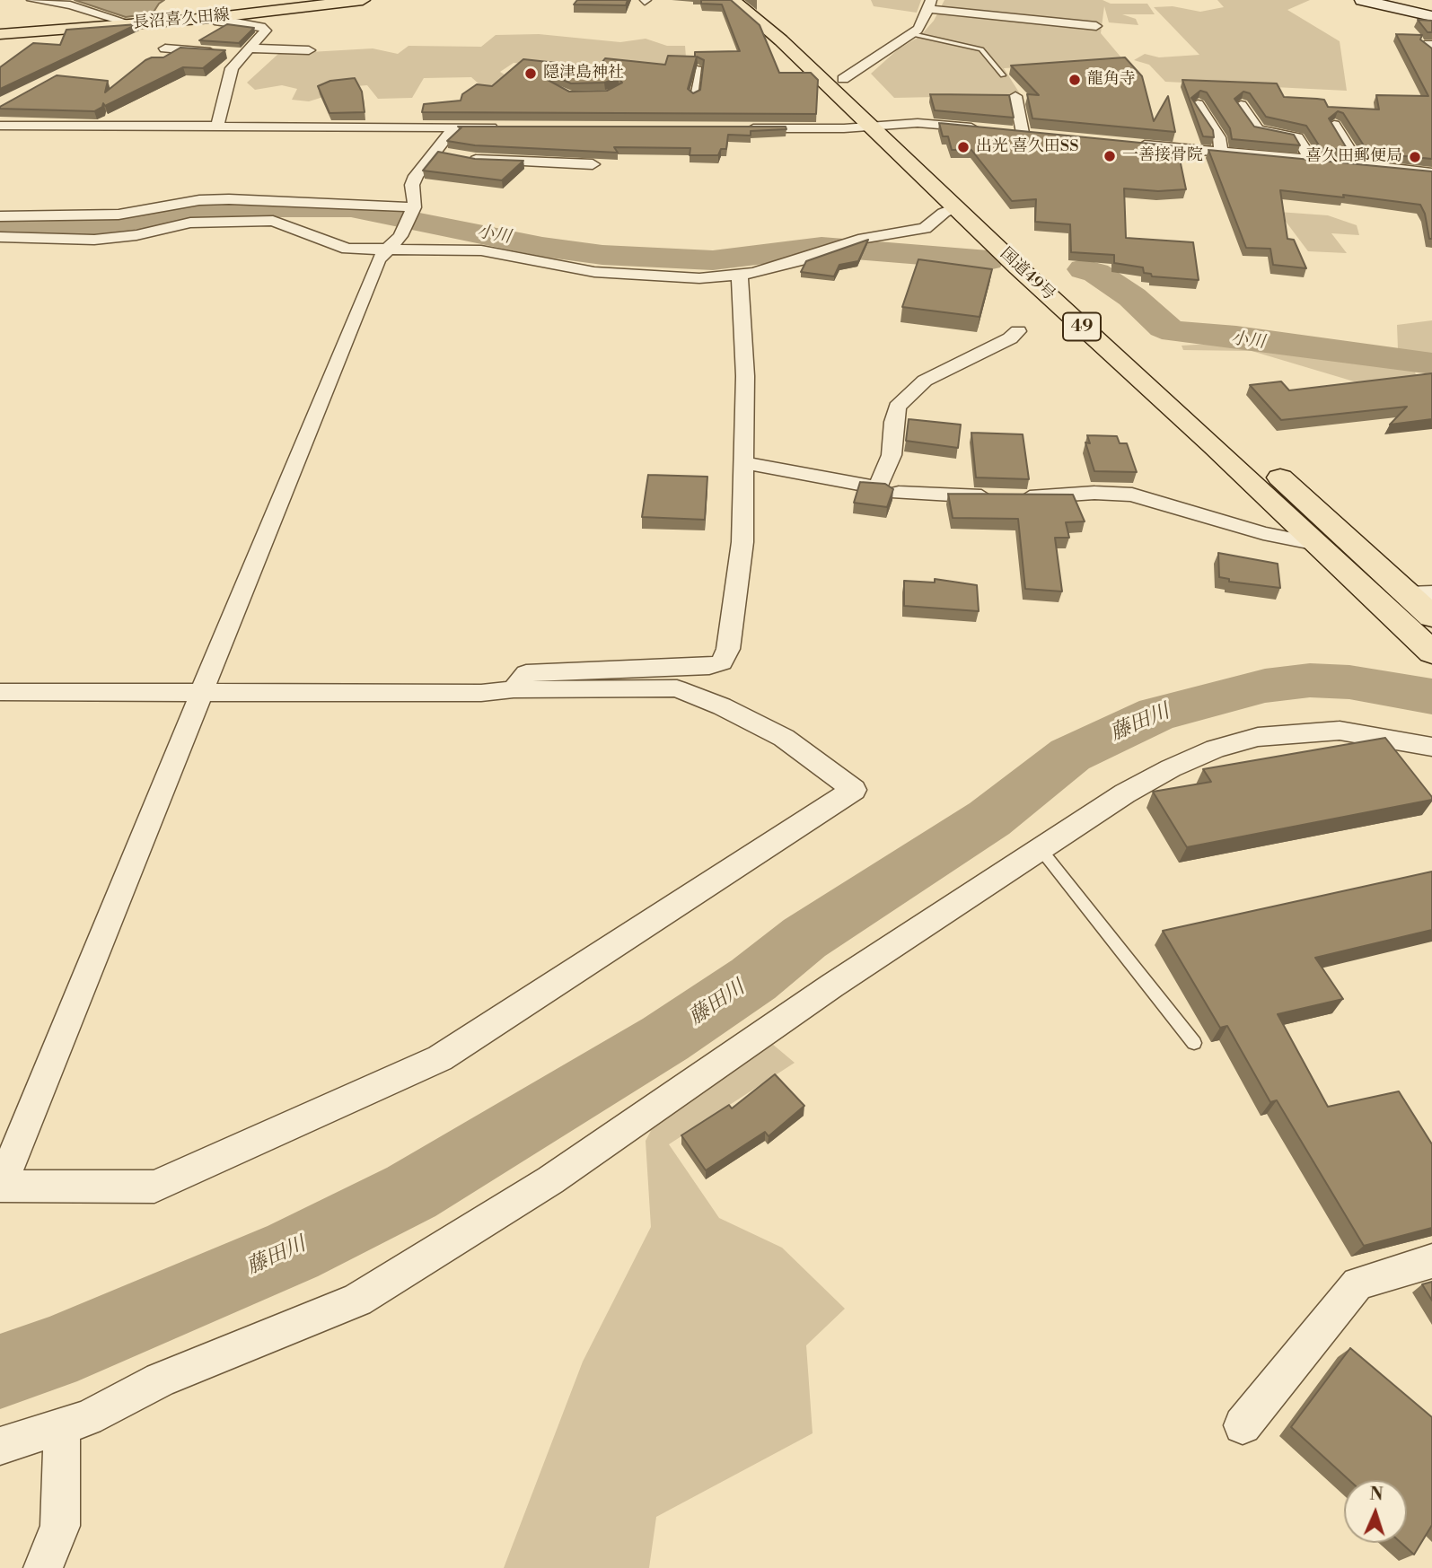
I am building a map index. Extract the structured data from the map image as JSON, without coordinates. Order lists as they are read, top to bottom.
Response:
{
  "streets": {
    "main road": ["長沼喜久田線", "国道49号", "49"]
  },
  "water": ["小川", "藤田川"],
  "places": [
    "隠津島神社",
    "龍角寺",
    "出光 喜久田SS",
    "一善接骨院",
    "喜久田郵便局"
  ],
  "north": "top"
}
